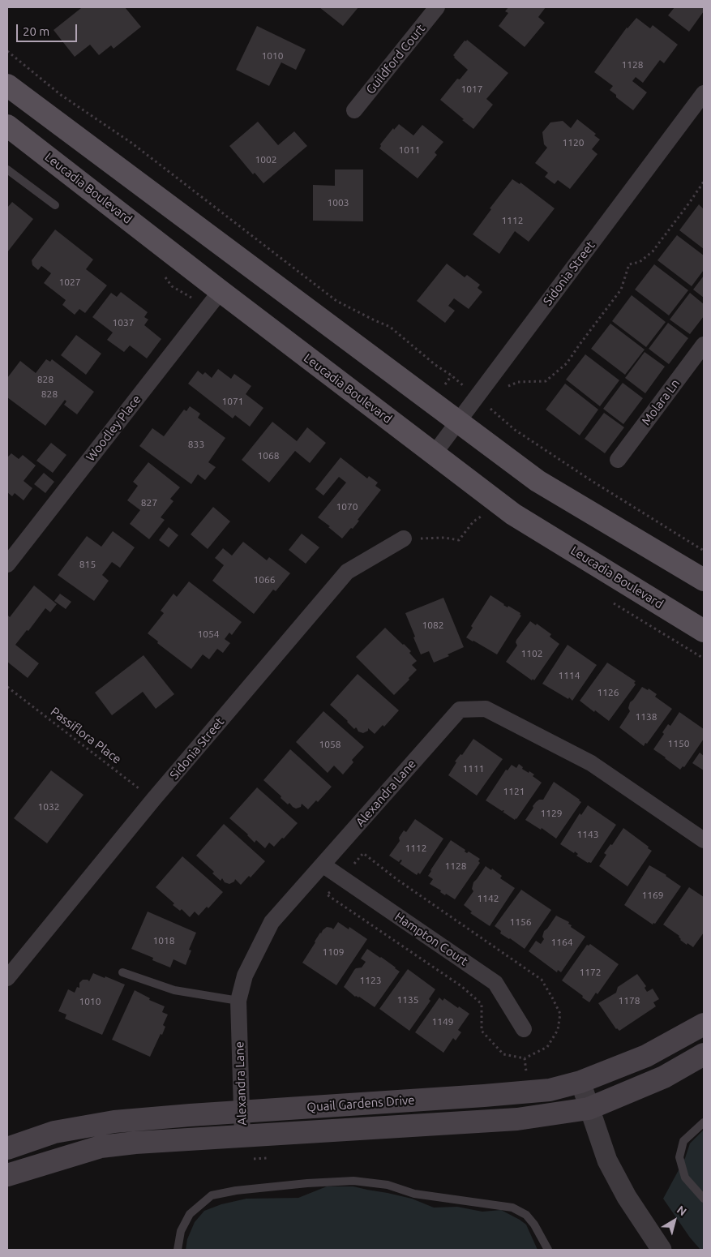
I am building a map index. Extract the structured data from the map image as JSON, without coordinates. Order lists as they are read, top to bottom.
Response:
{
  "streets": {
    "main road": ["Leucadia Boulevard", "Quail Gardens Drive"],
    "street": [
      "Guildford Court",
      "Sidonia Street",
      "Molara Ln",
      "Woodley Place",
      "Alexandra Lane",
      "Hampton Court"
    ],
    "path": ["Passiflora Place"]
  },
  "crossings": [
    ["Leucadia Boulevard", "Sidonia Street"],
    ["Leucadia Boulevard", "Woodley Place"],
    ["Sidonia Street", "Passiflora Place"],
    ["Alexandra Lane", "Hampton Court"],
    ["Alexandra Lane", "Quail Gardens Drive"]
  ],
  "house_numbers": [
    "1010",
    "1128",
    "1017",
    "1120",
    "1011",
    "1002",
    "1003",
    "1112",
    "1027",
    "1037",
    "828",
    "828",
    "1071",
    "833",
    "1068",
    "827",
    "1070",
    "815",
    "1066",
    "1082",
    "1054",
    "1102",
    "1114",
    "1126",
    "1138",
    "1150",
    "1058",
    "1111",
    "1121",
    "1032",
    "1129",
    "1143",
    "1112",
    "1128",
    "1169",
    "1142",
    "1156",
    "1018",
    "1164",
    "1109",
    "1172",
    "1123",
    "1135",
    "1178",
    "1010",
    "1149"
  ],
  "scale_bar": "20 m",
  "north": "top right"
}
